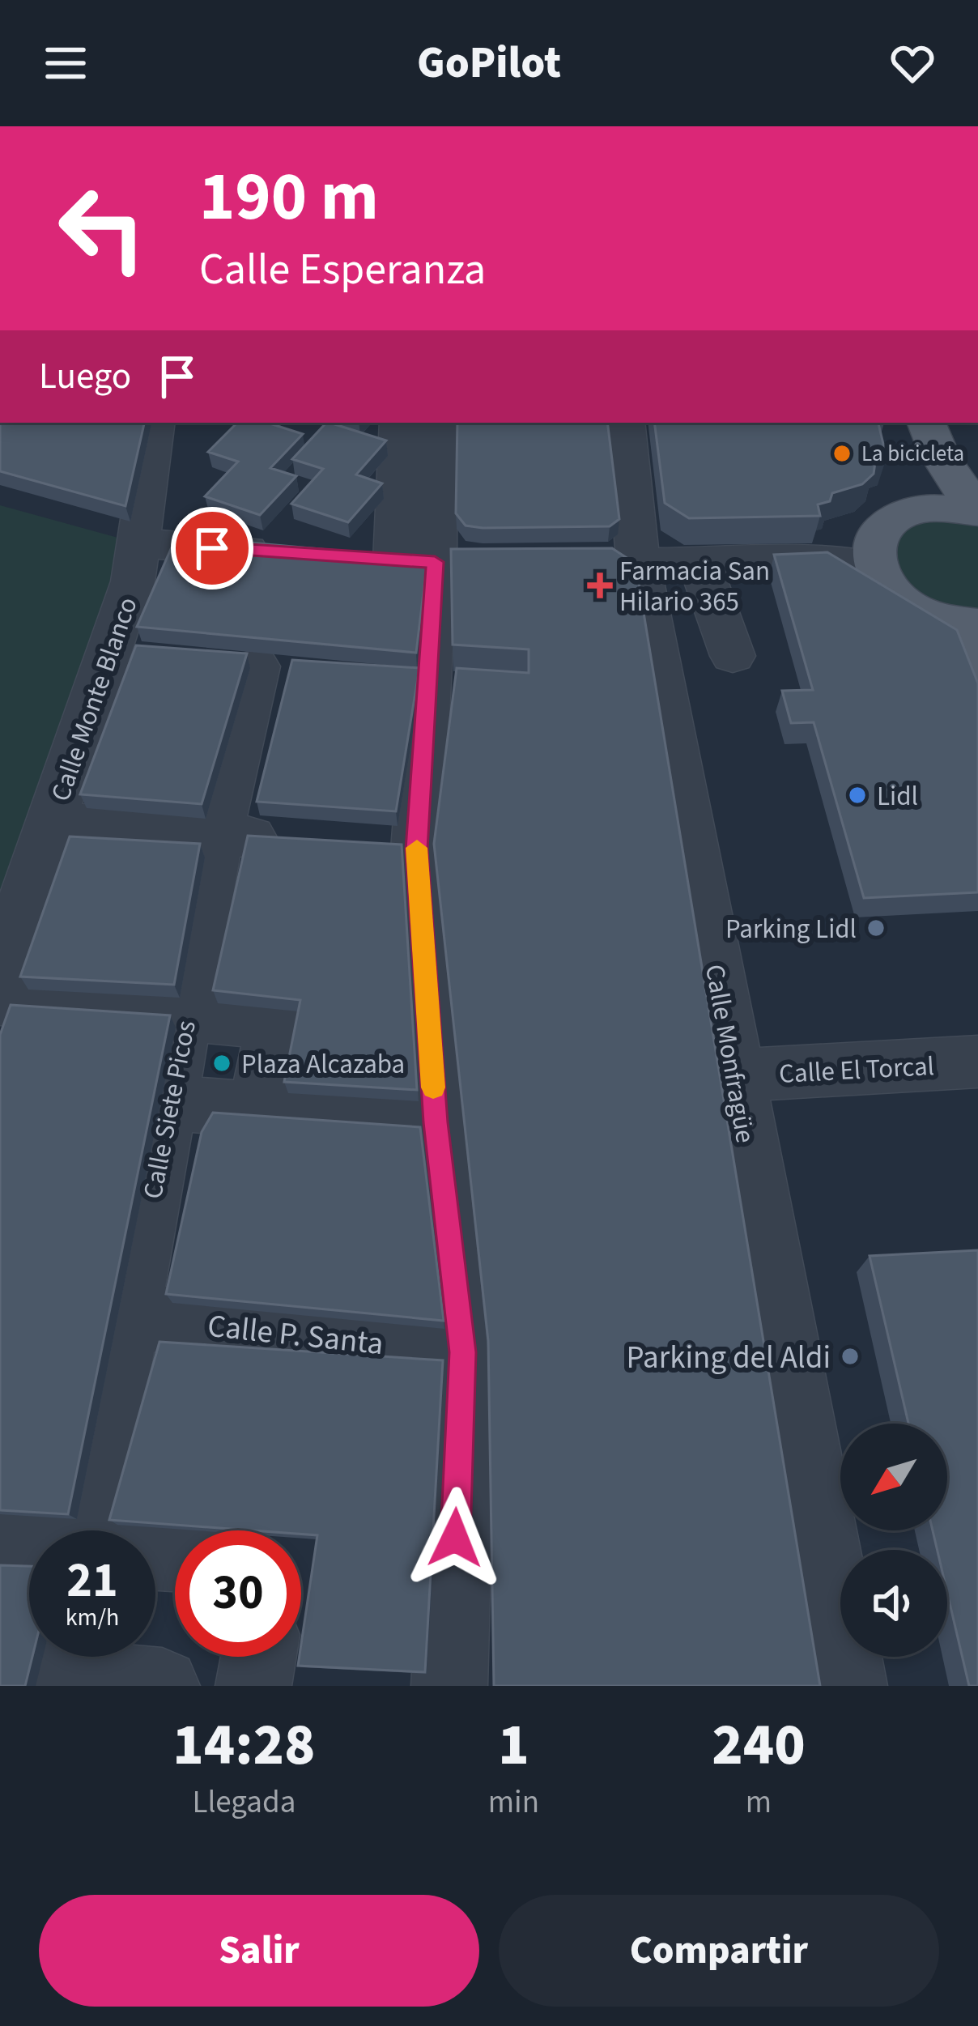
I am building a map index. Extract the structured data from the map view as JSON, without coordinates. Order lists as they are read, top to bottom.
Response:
{
  "streets": {
    "street": [
      "Calle Monte Blanco",
      "Calle Monfragüe",
      "Calle El Torcal",
      "Calle Siete Picos",
      "Calle P. Santa"
    ]
  },
  "crossings": [
    ["Calle Monfragüe", "Calle El Torcal"],
    ["Calle Siete Picos", "Calle P. Santa"]
  ],
  "places": {
    "other": [
      "La bicicleta",
      "Lidl",
      "Parking Lidl",
      "Plaza Alcazaba",
      "Parking del Aldi"
    ],
    "health": ["Farmacia San Hilario 365"]
  },
  "north": "bottom left",
  "page": {
    "header": "GoPilot",
    "turn": ["190 m", "Calle Esperanza"],
    "then": "Luego",
    "speed": "21 km/h",
    "limit": "30",
    "eta": [
      "14:28",
      "Llegada",
      "1",
      "min",
      "240",
      "m"
    ],
    "buttons": ["Salir", "Compartir"]
  }
}
